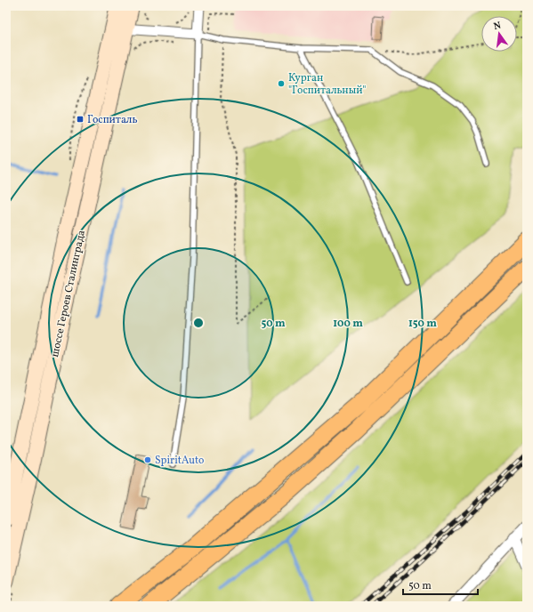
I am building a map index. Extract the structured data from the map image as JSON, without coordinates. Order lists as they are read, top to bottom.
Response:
{
  "streets": {
    "main road": ["шоссе Героев Сталинграда"]
  },
  "places": {
    "other": ["Курган \"Госпитальный\"", "SpiritAuto"],
    "transit": ["Госпиталь"]
  },
  "scale_bar": "50 m",
  "north": "top",
  "rings": ["50 m", "100 m", "150 m"]
}
